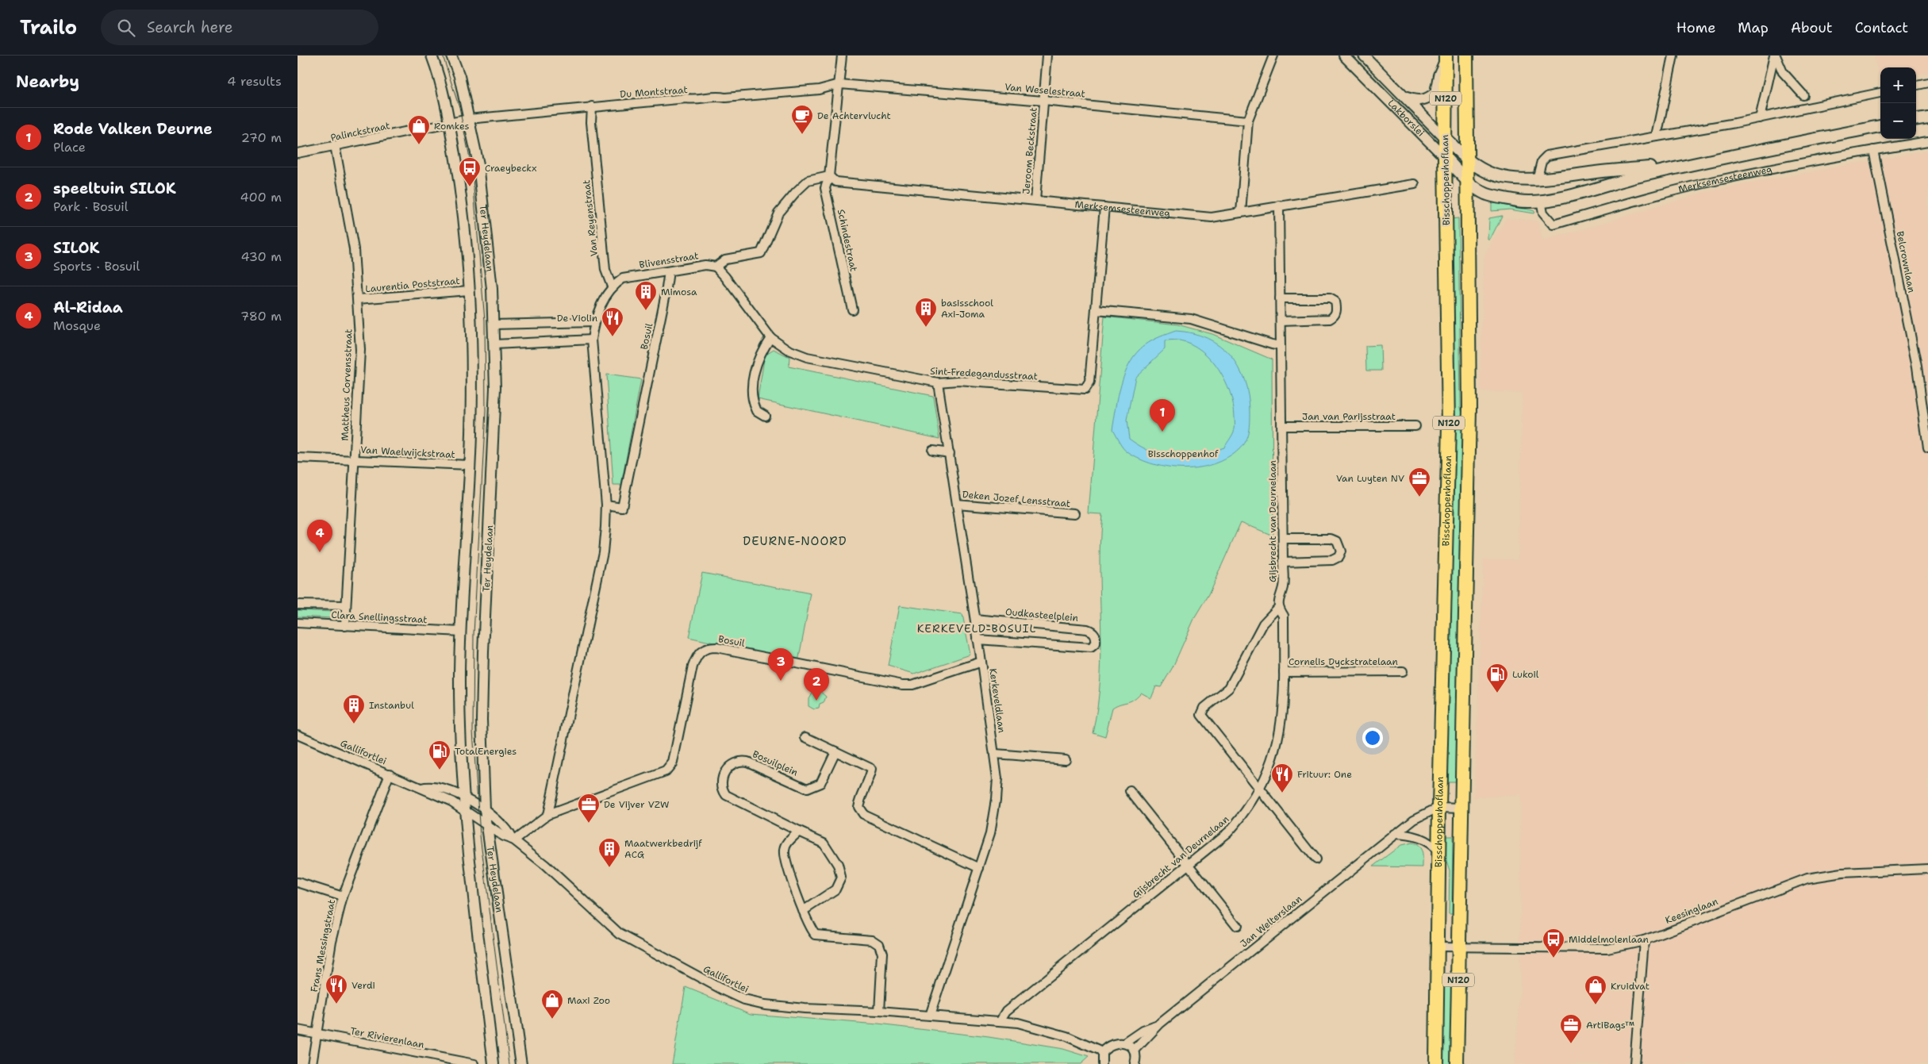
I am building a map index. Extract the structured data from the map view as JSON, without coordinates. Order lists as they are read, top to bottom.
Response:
{
  "streets": {
    "main road": ["N120", "Lakborslei", "Bisschoppenhoflaan"],
    "street": [
      "Van Weselestraat",
      "Du Montstraat",
      "Palinckstraat",
      "Jeroom Beckstraat",
      "Merksemsesteenweg",
      "Van Reyenstraat",
      "Ter Heydelaan",
      "Schindestraat",
      "Blivensstraat",
      "Belcrownlaan",
      "Laurentia Poststraat",
      "Bosuil",
      "Sint-Fredegandusstraat",
      "Mattheus Corvensstraat",
      "Jan van Parijsstraat",
      "Van Waelwijckstraat",
      "Deken Jozef Lensstraat",
      "Gijsbrecht van Deurnelaan",
      "Oudkasteelplein",
      "Clara Snellingsstraat",
      "Cornelis Dyckstratelaan",
      "Kerkeveldlaan",
      "Gallifortlei",
      "Bosuilplein",
      "Keesinglaan",
      "Jan Welterslaan",
      "Frans Messingstraat",
      "Ter Rivierenlaan"
    ]
  },
  "crossings": [
    ["Van Weselestraat", "Du Montstraat"],
    ["Van Weselestraat", "Jeroom Beckstraat"],
    ["Van Weselestraat", "Schindestraat"],
    ["Du Montstraat", "Palinckstraat"],
    ["Du Montstraat", "Van Reyenstraat"],
    ["Du Montstraat", "Ter Heydelaan"],
    ["Du Montstraat", "Schindestraat"],
    ["Lakborslei", "Bisschoppenhoflaan"],
    ["Palinckstraat", "Ter Heydelaan"],
    ["Palinckstraat", "Mattheus Corvensstraat"],
    ["Jeroom Beckstraat", "Merksemsesteenweg"],
    ["Bisschoppenhoflaan", "Keesinglaan"],
    ["Bisschoppenhoflaan", "Jan Welterslaan"],
    ["Merksemsesteenweg", "Schindestraat"],
    ["Merksemsesteenweg", "Blivensstraat"],
    ["Merksemsesteenweg", "Belcrownlaan"],
    ["Merksemsesteenweg", "Sint-Fredegandusstraat"],
    ["Merksemsesteenweg", "Gijsbrecht van Deurnelaan"],
    ["Van Reyenstraat", "Blivensstraat"],
    ["Ter Heydelaan", "Gallifortlei"],
    ["Schindestraat", "Blivensstraat"],
    ["Blivensstraat", "Bosuil"],
    ["Blivensstraat", "Sint-Fredegandusstraat"],
    ["Laurentia Poststraat", "Mattheus Corvensstraat"],
    ["Bosuil", "Kerkeveldlaan"],
    ["Bosuil", "Gallifortlei"],
    ["Sint-Fredegandusstraat", "Kerkeveldlaan"],
    ["Mattheus Corvensstraat", "Van Waelwijckstraat"],
    ["Mattheus Corvensstraat", "Clara Snellingsstraat"],
    ["Jan van Parijsstraat", "Gijsbrecht van Deurnelaan"],
    ["Deken Jozef Lensstraat", "Kerkeveldlaan"],
    ["Gijsbrecht van Deurnelaan", "Cornelis Dyckstratelaan"],
    ["Gijsbrecht van Deurnelaan", "Gallifortlei"],
    ["Oudkasteelplein", "Kerkeveldlaan"],
    ["Kerkeveldlaan", "Gallifortlei"],
    ["Gallifortlei", "Frans Messingstraat"],
    ["Frans Messingstraat", "Ter Rivierenlaan"]
  ],
  "districts": ["DEURNE-NOORD", "KERKEVELD-BOSUIL"],
  "parks": ["Bisschoppenhof"],
  "places": {
    "cafe": ["De Achtervlucht"],
    "shop": ["Romkes", "Kruidvat", "Maxi Zoo"],
    "bus stop": ["Craeybeckx", "Middelmolenlaan"],
    "building": [
      "Mimosa",
      "basisschool Axi-Joma",
      "Instanbul",
      "Maatwerkbedrijf ACG"
    ],
    "restaurant": ["De Violin", "Frituur: One", "Verdi"],
    "office": ["Van Luyten NV", "De Vijver VZW", "ArtiBags™"],
    "fuel station": ["Lukoil", "TotalEnergies"]
  },
  "page": {
    "header": "Trailo",
    "search": "Search here",
    "nav": [
      "Home",
      "Map",
      "About",
      "Contact"
    ],
    "heading": ["Nearby", "4 results"],
    "map_buttons": ["+", "−"],
    "list": [
      {
        "mark": "1",
        "name": "Rode Valken Deurne",
        "note": "Place",
        "value": "270 m"
      },
      {
        "mark": "2",
        "name": "speeltuin SILOK",
        "note": "Park · Bosuil",
        "value": "400 m"
      },
      {
        "mark": "3",
        "name": "SILOK",
        "note": "Sports · Bosuil",
        "value": "430 m"
      },
      {
        "mark": "4",
        "name": "Al-Ridaa",
        "note": "Mosque",
        "value": "780 m"
      }
    ],
    "pins": [
      "1",
      "4",
      "3",
      "2"
    ]
  }
}
